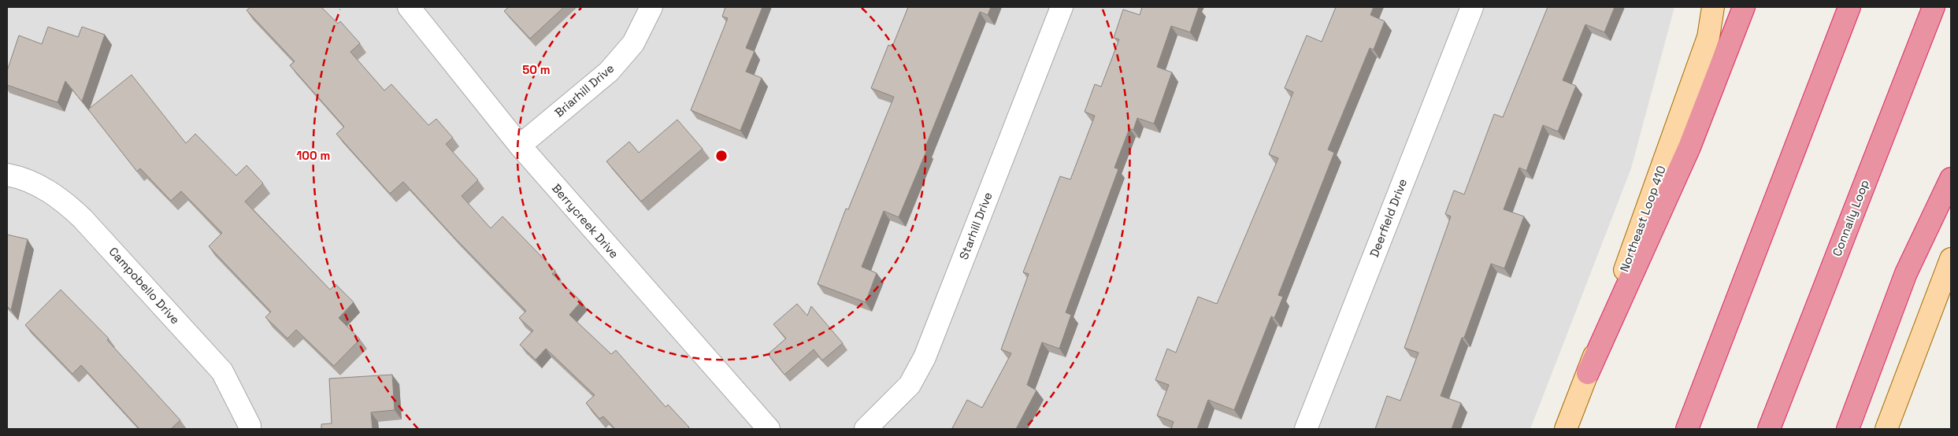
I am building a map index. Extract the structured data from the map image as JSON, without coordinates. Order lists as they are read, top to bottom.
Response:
{
  "streets": {
    "highway": ["Connally Loop"],
    "main road": ["Northeast Loop 410"],
    "street": [
      "Briarhill Drive",
      "Deerfield Drive",
      "Berrycreek Drive",
      "Starhill Drive",
      "Campobello Drive"
    ]
  },
  "crossings": [
    ["Briarhill Drive", "Berrycreek Drive"]
  ],
  "rings": ["50 m", "100 m"]
}
